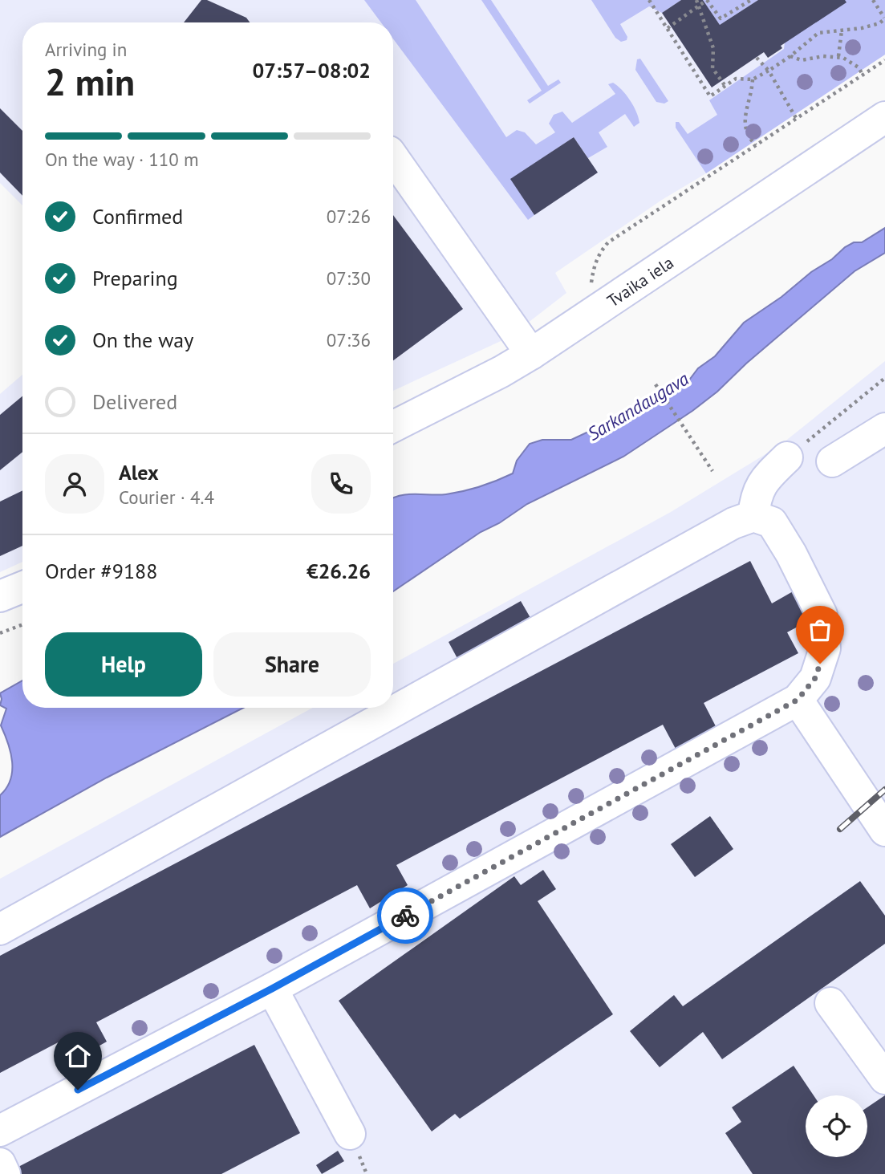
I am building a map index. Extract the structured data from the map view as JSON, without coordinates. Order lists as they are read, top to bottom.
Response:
{
  "streets": {
    "main road": ["Tvaika iela"]
  },
  "water": ["Sarkandaugava"],
  "page": {
    "heading": ["2 min", "Arriving in", "07:57–08:02"],
    "panel": [
      "Alex",
      "Courier · 4.4",
      "Order #9188",
      "€26.26"
    ],
    "bar": "On the way · 110 m",
    "list": [
      ["Confirmed", "07:26"],
      ["Preparing", "07:30"],
      ["On the way", "07:36"],
      "Delivered"
    ],
    "buttons": ["Help", "Share"]
  }
}
